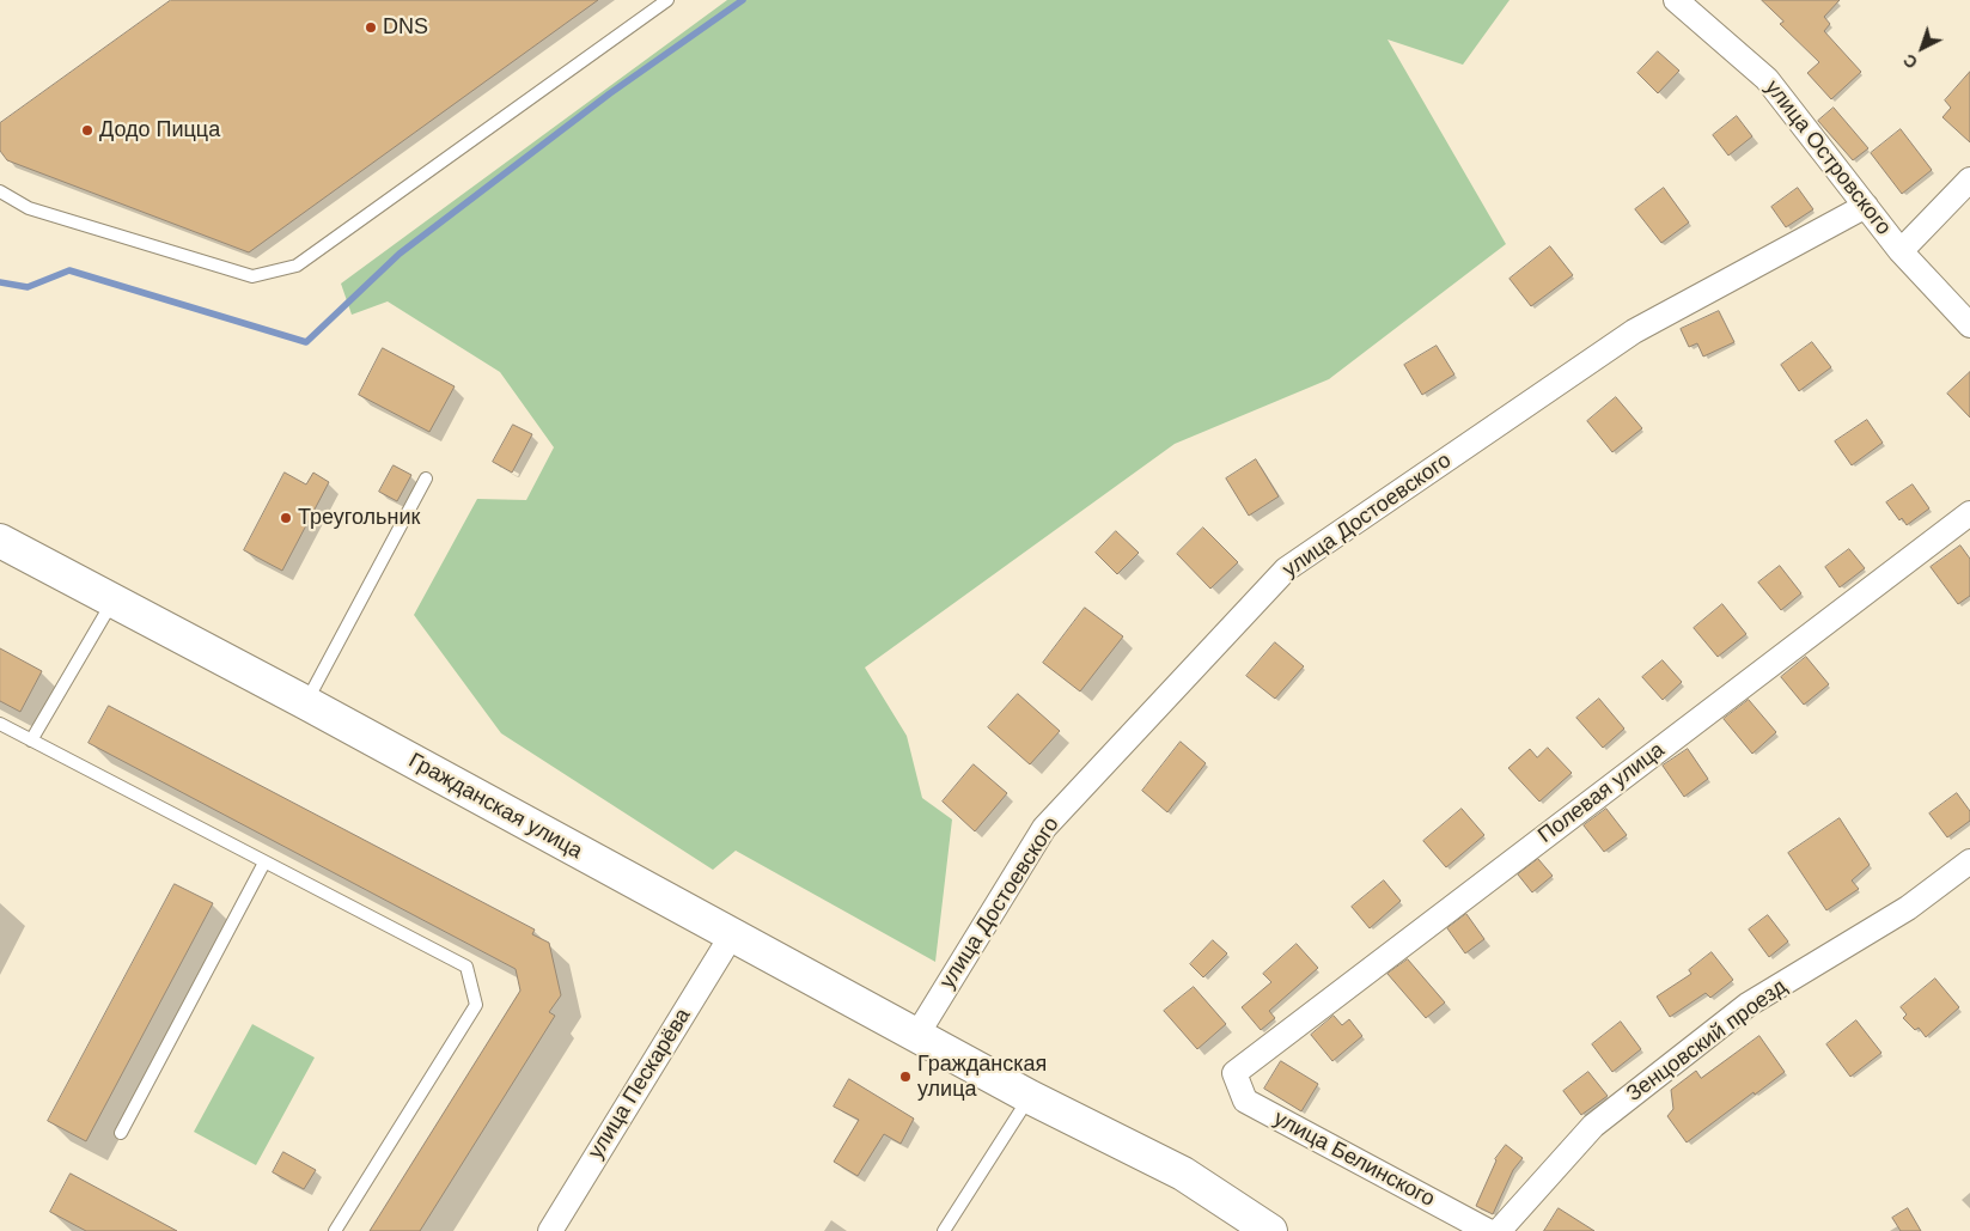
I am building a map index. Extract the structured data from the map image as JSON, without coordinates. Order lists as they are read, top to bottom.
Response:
{
  "streets": {
    "main road": ["Гражданская улица"],
    "street": [
      "улица Островского",
      "улица Достоевского",
      "Полевая улица",
      "Зенцовский проезд",
      "улица Пескарёва",
      "улица Белинского"
    ]
  },
  "crossings": [
    ["улица Островского", "улица Достоевского"],
    ["улица Достоевского", "Гражданская улица"],
    ["Полевая улица", "улица Белинского"],
    ["Гражданская улица", "улица Пескарёва"]
  ],
  "places": [
    "DNS",
    "Додо Пицца",
    "Треугольник",
    "Гражданская улица"
  ],
  "north": "bottom left"
}
